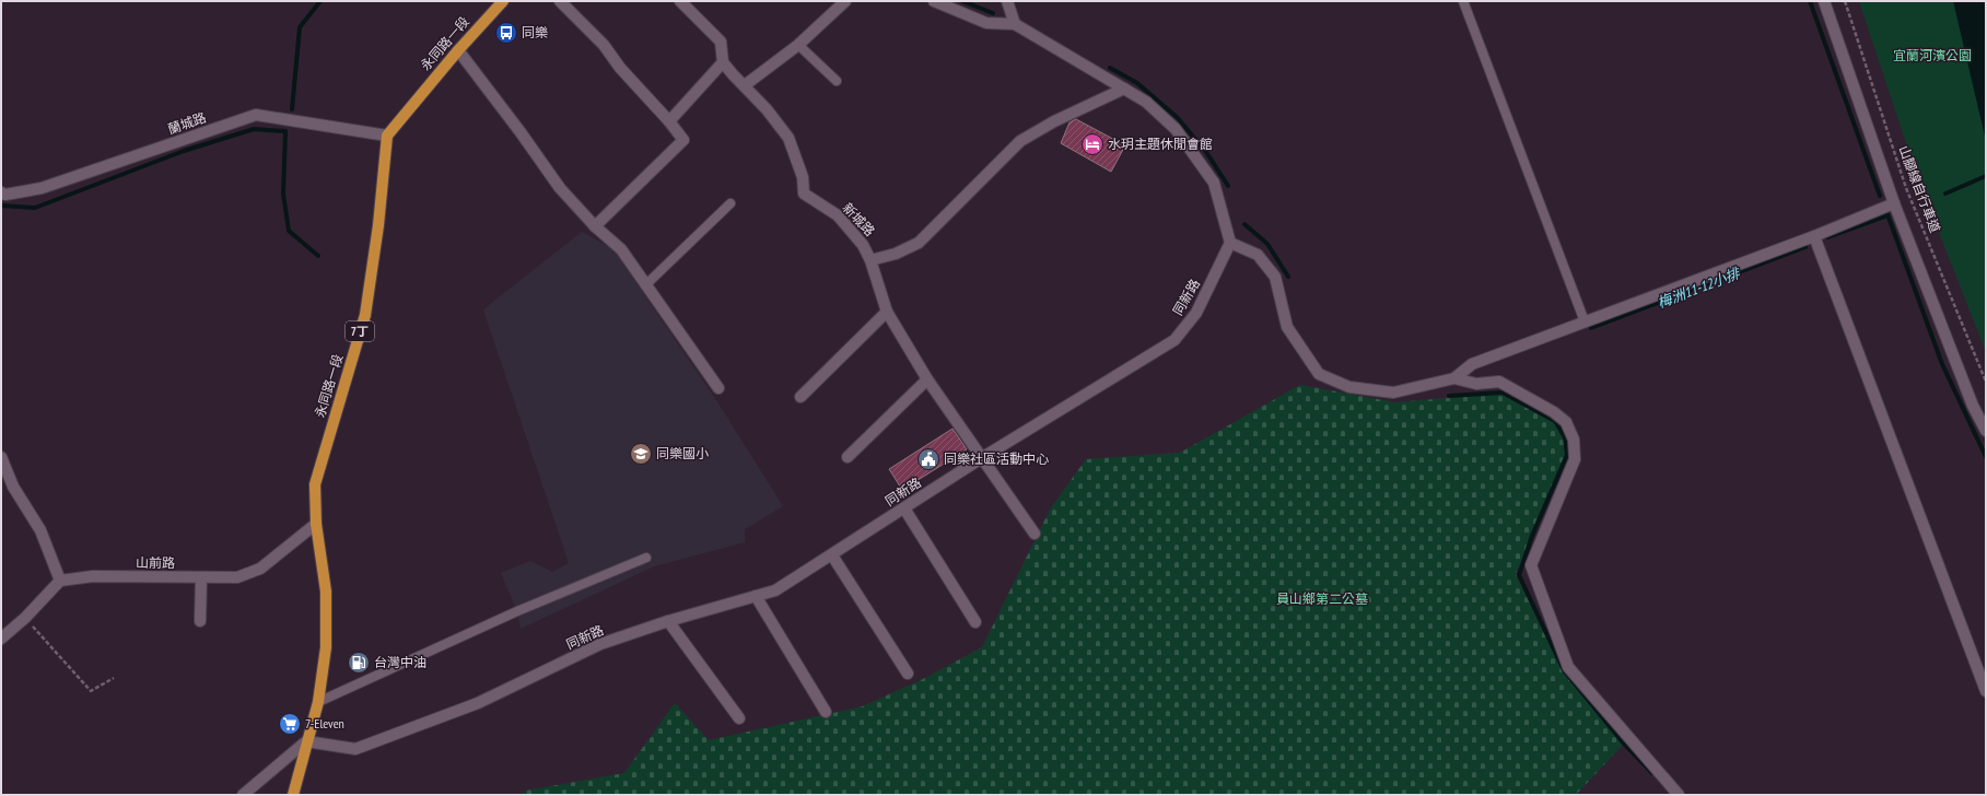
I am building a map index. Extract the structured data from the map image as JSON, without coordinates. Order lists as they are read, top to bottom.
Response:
{
  "streets": {
    "main road": ["永同路一段", "7丁"],
    "street": [
      "蘭城路",
      "新城路",
      "同新路",
      "山前路"
    ],
    "path": ["山腳線自行車道"]
  },
  "crossings": [
    ["永同路一段", "蘭城路"],
    ["永同路一段", "同新路"],
    ["永同路一段", "7丁"],
    ["永同路一段", "山前路"],
    ["新城路", "同新路"],
    ["同新路", "7丁"]
  ],
  "water": ["梅洲11-12小排"],
  "parks": ["宜蘭河濱公園", "員山鄉第二公墓"],
  "places": {
    "bus stop": ["同樂"],
    "hotel": ["水玥主題休閒會館"],
    "school or university": ["同樂國小"],
    "public building": ["同樂社區活動中心"],
    "fuel station": ["台灣中油"],
    "supermarket": ["7-Eleven"]
  }
}
